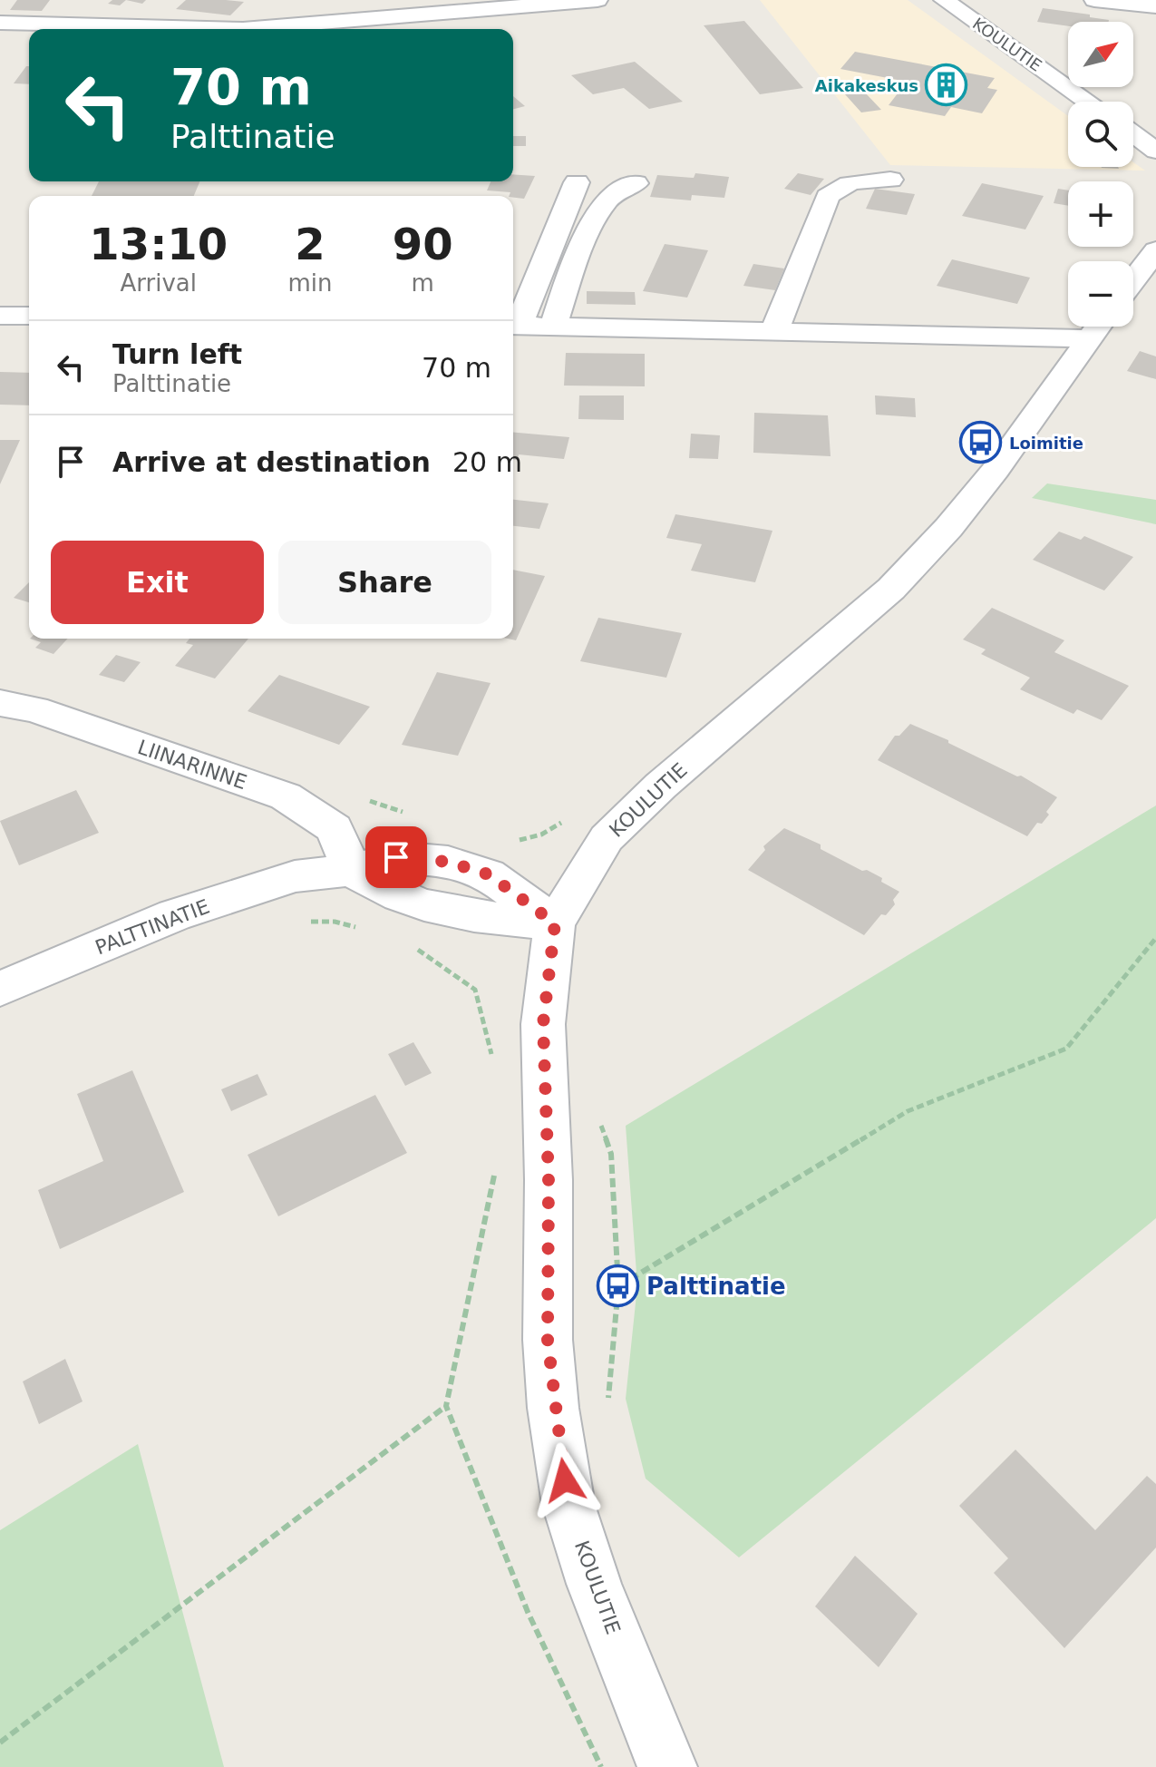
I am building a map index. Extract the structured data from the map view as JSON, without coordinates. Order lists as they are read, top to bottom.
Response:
{
  "streets": {
    "street": ["KOULUTIE", "LIINARINNE", "PALTTINATIE"]
  },
  "crossings": [
    ["LIINARINNE", "PALTTINATIE"]
  ],
  "places": {
    "building": ["Aikakeskus"],
    "bus stop": ["Loimitie", "Palttinatie"]
  },
  "north": "top right",
  "page": {
    "map_buttons": ["+", "−"],
    "turn": ["70 m", "Palttinatie"],
    "eta": [
      "13:10",
      "Arrival",
      "2",
      "min",
      "90",
      "m"
    ],
    "list": [
      {
        "name": "Turn left",
        "note": "Palttinatie",
        "value": "70 m"
      },
      {
        "name": "Arrive at destination",
        "value": "20 m"
      }
    ],
    "buttons": ["Exit", "Share"]
  }
}
